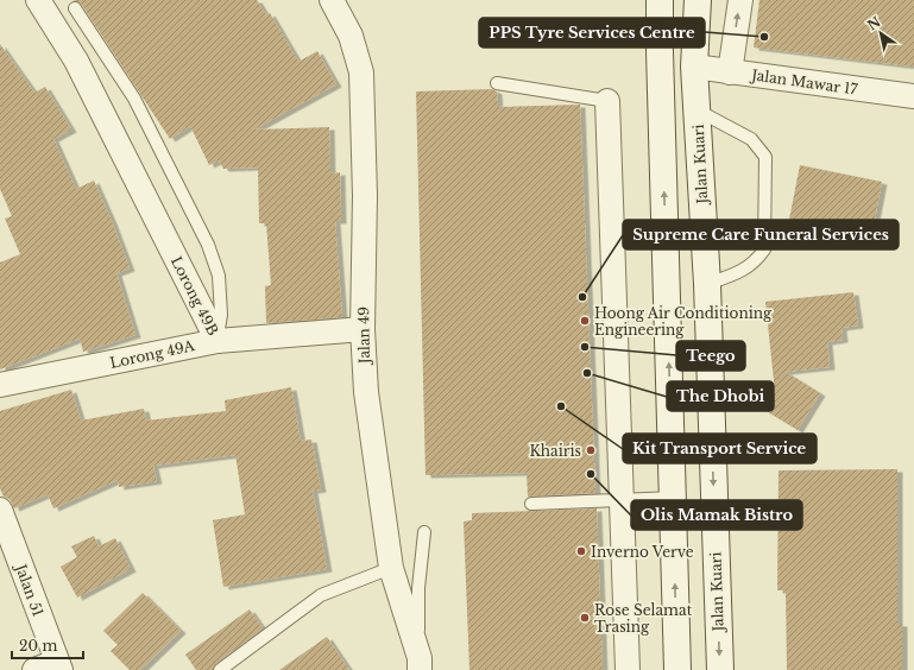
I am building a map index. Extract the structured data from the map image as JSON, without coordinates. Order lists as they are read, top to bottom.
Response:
{
  "streets": {
    "street": [
      "Jalan Mawar 17",
      "Jalan Kuari",
      "Lorong 49B",
      "Jalan 49",
      "Lorong 49A",
      "Jalan 51"
    ]
  },
  "crossings": [
    ["Jalan Mawar 17", "Jalan Kuari"],
    ["Lorong 49B", "Lorong 49A"],
    ["Jalan 49", "Lorong 49A"]
  ],
  "places": [
    "PPS Tyre Services Centre",
    "Supreme Care Funeral Services",
    "Hoong Air Conditioning Engineering",
    "Teego",
    "The Dhobi",
    "Kit Transport Service",
    "Khairis",
    "Olis Mamak Bistro",
    "Inverno Verve",
    "Rose Selamat Trasing"
  ],
  "scale_bar": "20 m",
  "north": "top left"
}
